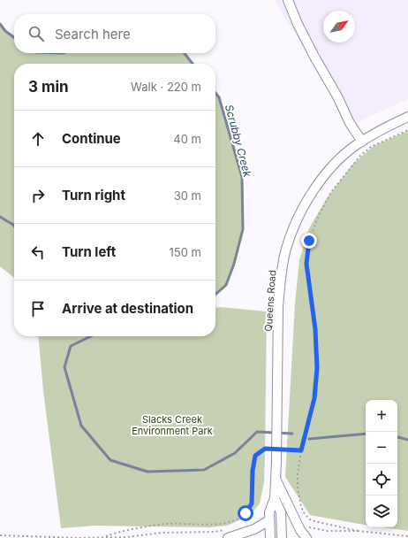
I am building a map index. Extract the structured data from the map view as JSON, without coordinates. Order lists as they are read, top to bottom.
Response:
{
  "streets": {
    "street": ["Queens Road"]
  },
  "water": ["Scrubby Creek"],
  "parks": ["Slacks Creek Environment Park"],
  "north": "top right",
  "page": {
    "search": "Search here",
    "heading": ["3 min", "Walk · 220 m"],
    "list": [
      ["Continue", "40 m"],
      ["Turn right", "30 m"],
      ["Turn left", "150 m"],
      "Arrive at destination"
    ],
    "map_buttons": ["+", "−"]
  }
}
